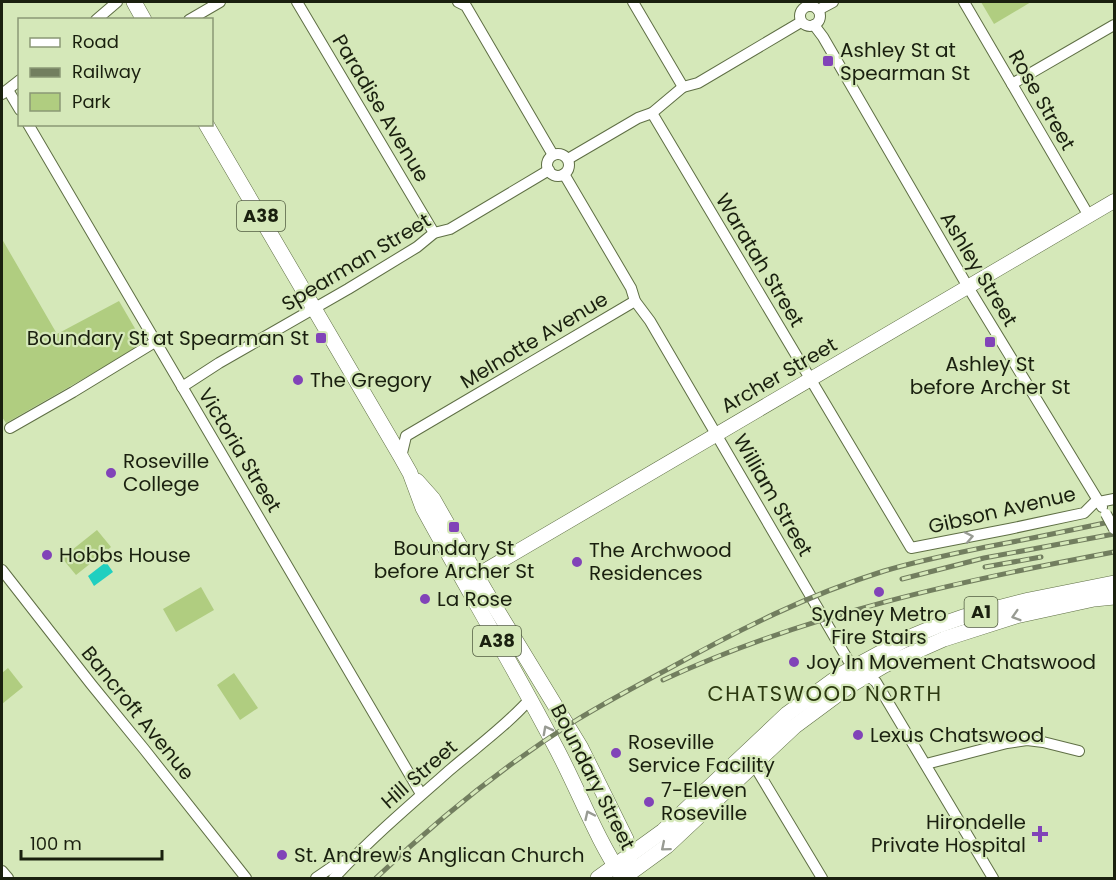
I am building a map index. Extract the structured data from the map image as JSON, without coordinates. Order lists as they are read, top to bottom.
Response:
{
  "streets": {
    "highway": ["A38", "A1", "Boundary Street"],
    "main road": ["Archer Street"],
    "street": [
      "Rose Street",
      "Paradise Avenue",
      "Waratah Street",
      "Spearman Street",
      "Ashley Street",
      "Melnotte Avenue",
      "Victoria Street",
      "William Street",
      "Gibson Avenue",
      "Bancroft Avenue",
      "Hill Street"
    ]
  },
  "crossings": [
    ["Rose Street", "Archer Street"],
    ["Paradise Avenue", "Spearman Street"],
    ["Waratah Street", "Archer Street"],
    ["Waratah Street", "Gibson Avenue"],
    ["Spearman Street", "Victoria Street"],
    ["Spearman Street", "William Street"],
    ["Spearman Street", "Boundary Street"],
    ["Ashley Street", "Archer Street"],
    ["Ashley Street", "Gibson Avenue"],
    ["Melnotte Avenue", "William Street"],
    ["Melnotte Avenue", "Boundary Street"],
    ["Archer Street", "William Street"],
    ["Archer Street", "Boundary Street"],
    ["Victoria Street", "Hill Street"],
    ["William Street", "A1"],
    ["A1", "Boundary Street"],
    ["Hill Street", "Boundary Street"]
  ],
  "one_way": ["Gibson Avenue"],
  "districts": ["CHATSWOOD NORTH"],
  "places": {
    "transit": [
      "Ashley St at Spearman St",
      "Boundary St at Spearman St",
      "Ashley St before Archer St",
      "Boundary St before Archer St"
    ],
    "other": [
      "The Gregory",
      "Roseville College",
      "Hobbs House",
      "The Archwood Residences",
      "Sydney Metro Fire Stairs",
      "La Rose",
      "Joy In Movement Chatswood",
      "Lexus Chatswood",
      "Roseville Service Facility",
      "7-Eleven Roseville",
      "St. Andrew's Anglican Church"
    ],
    "health": ["Hirondelle Private Hospital"]
  },
  "legend": ["Road", "Railway", "Park"],
  "scale_bar": "100 m"
}
